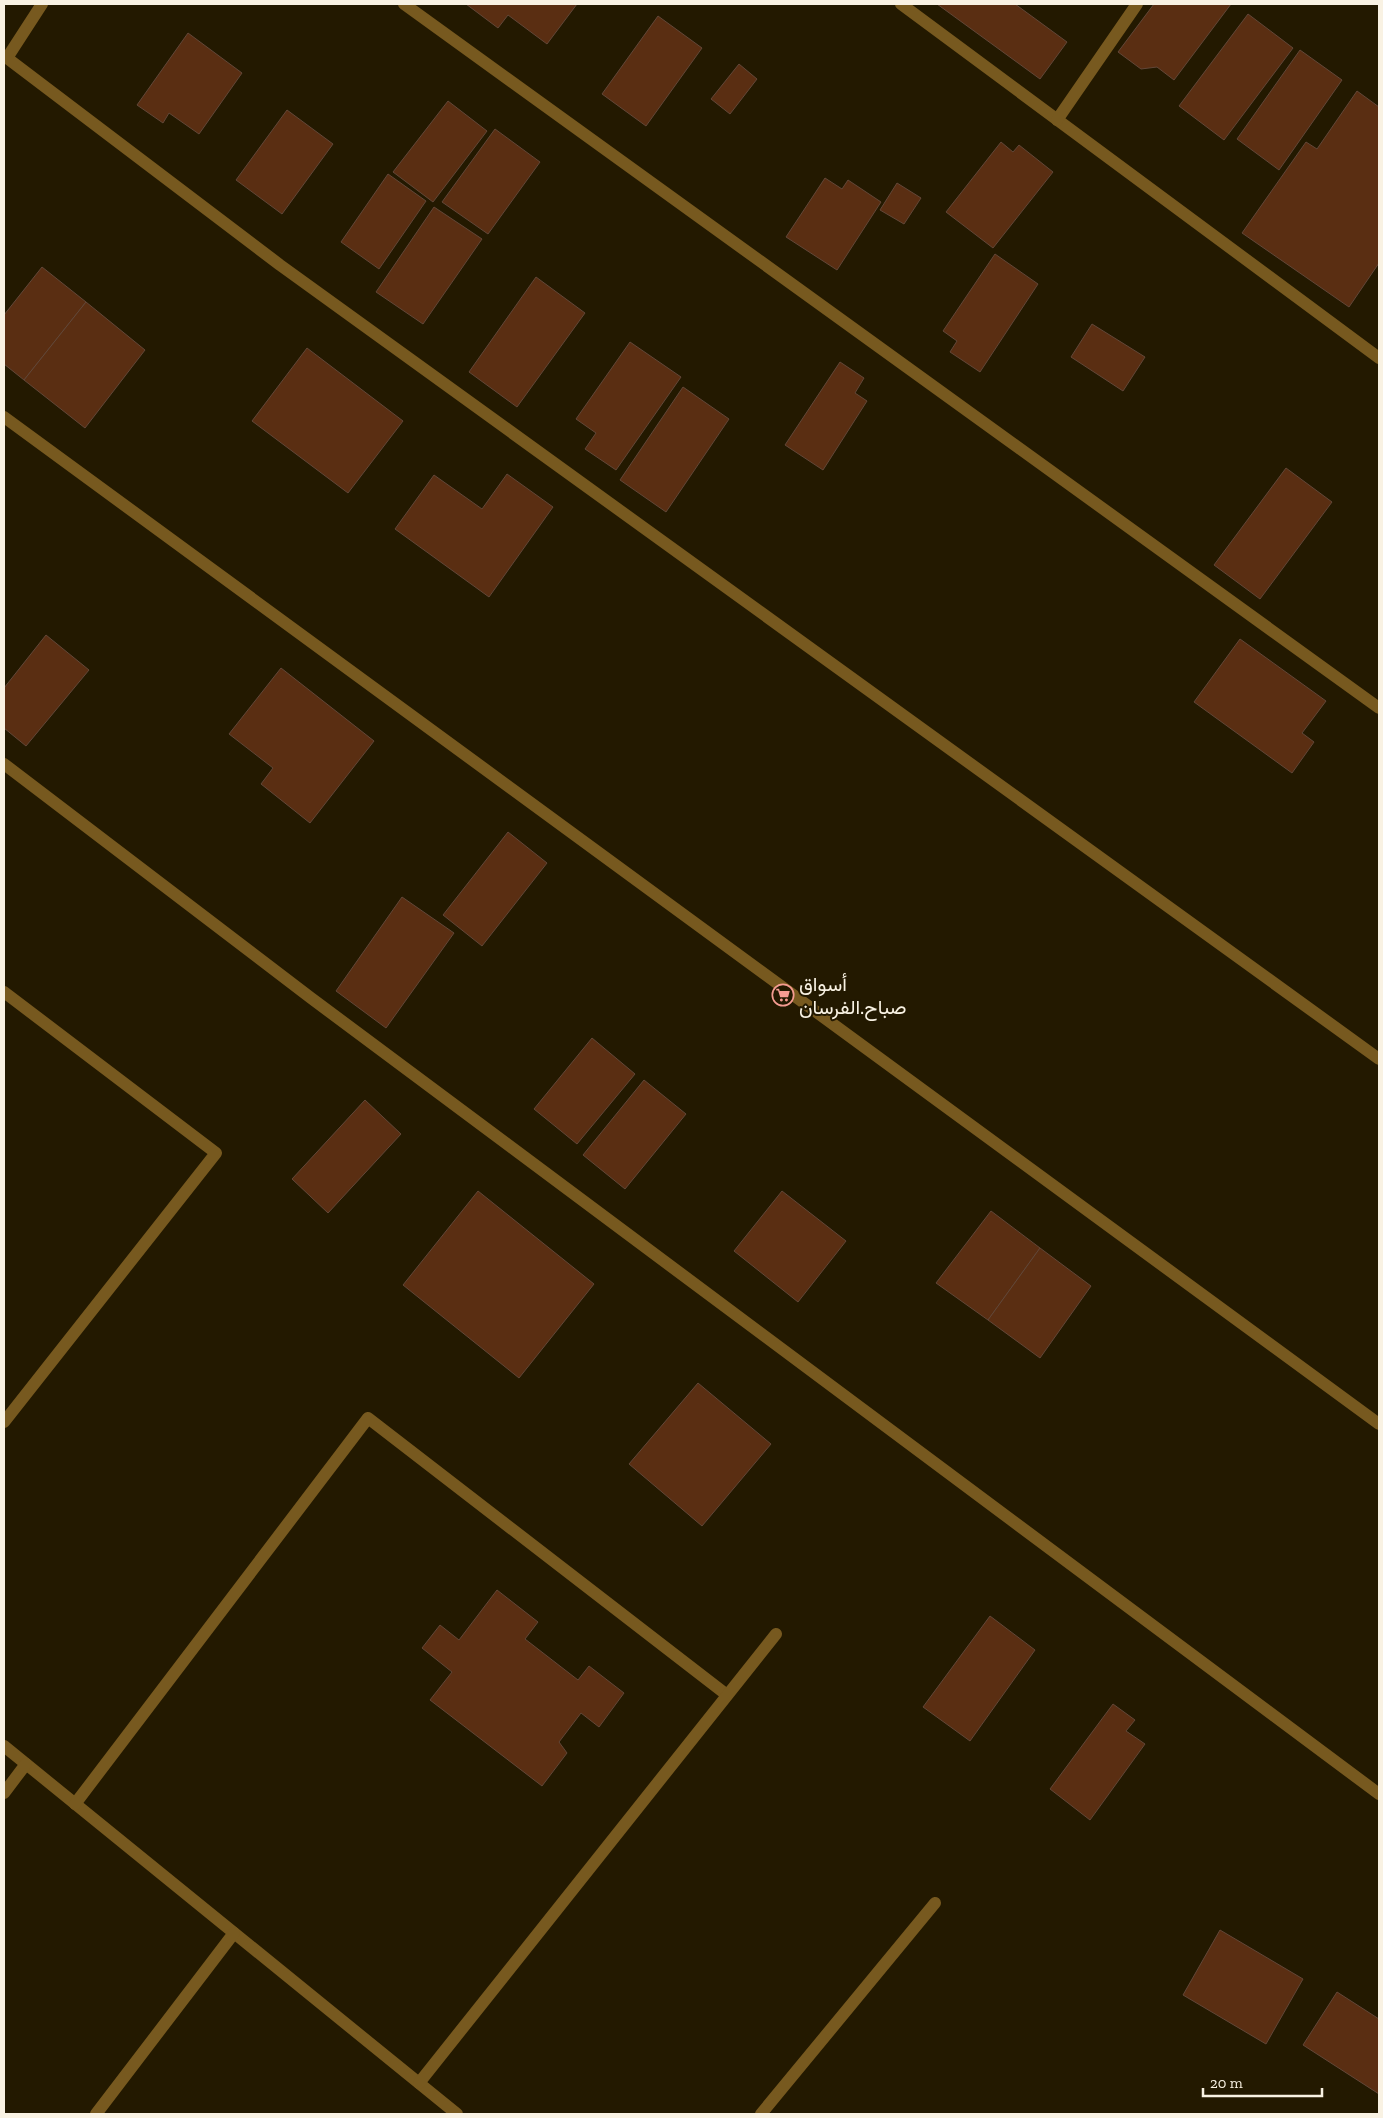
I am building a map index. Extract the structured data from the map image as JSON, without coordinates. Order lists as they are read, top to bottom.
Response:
{
  "places": {
    "supermarket": ["أسواق صباح.الفرسان"]
  },
  "scale_bar": "20 m"
}
